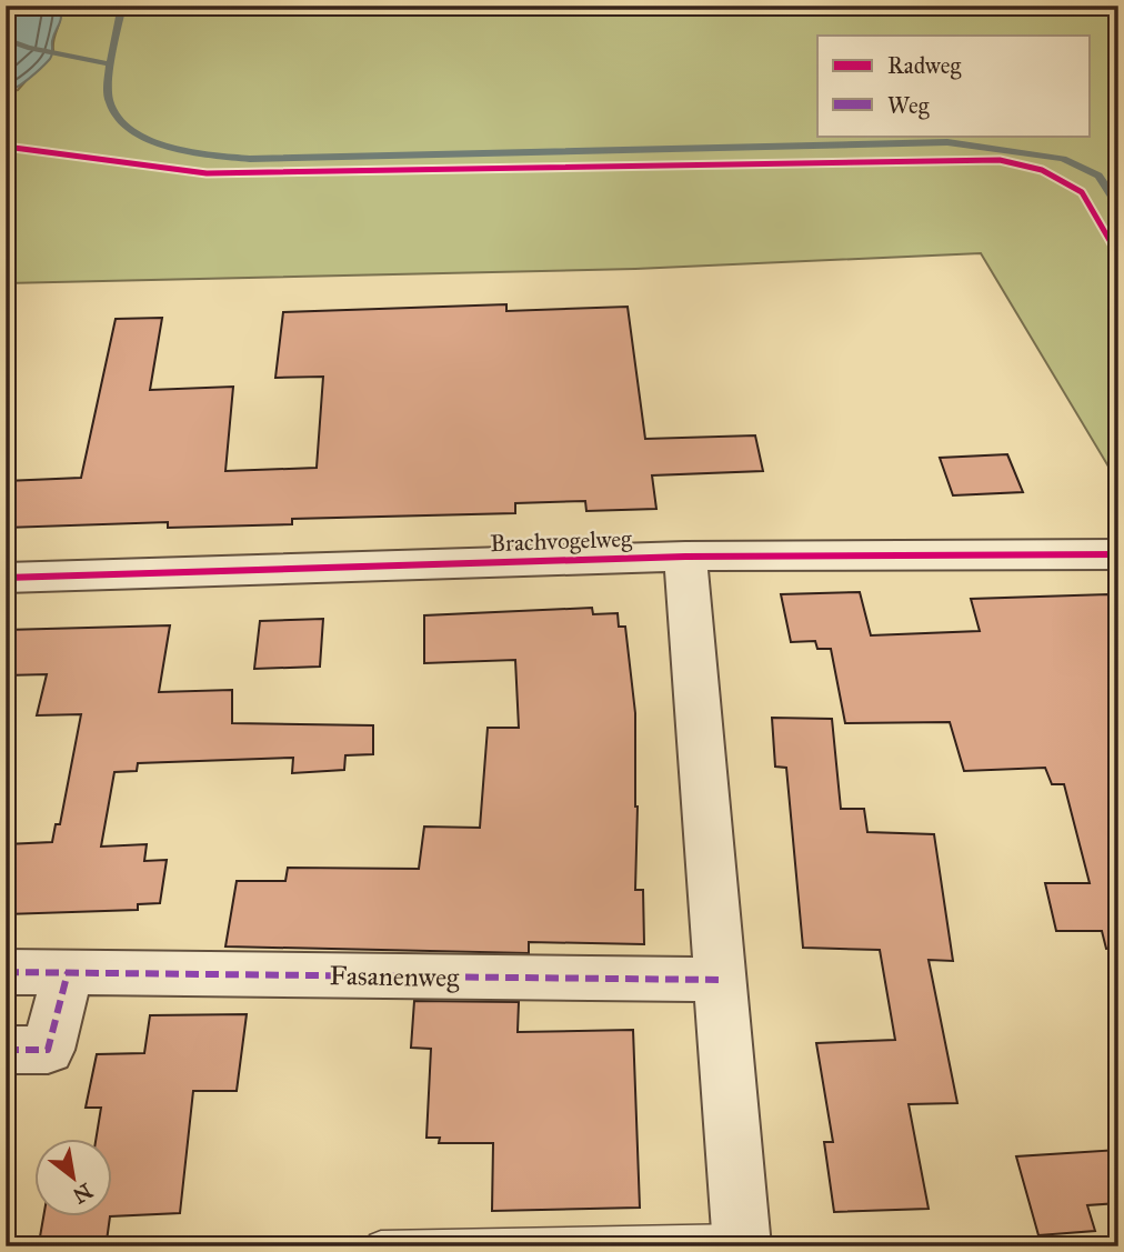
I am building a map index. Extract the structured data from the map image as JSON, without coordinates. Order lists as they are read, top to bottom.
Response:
{
  "streets": {
    "street": ["Brachvogelweg", "Fasanenweg"]
  },
  "legend": ["Radweg", "Weg"],
  "north": "bottom right"
}
